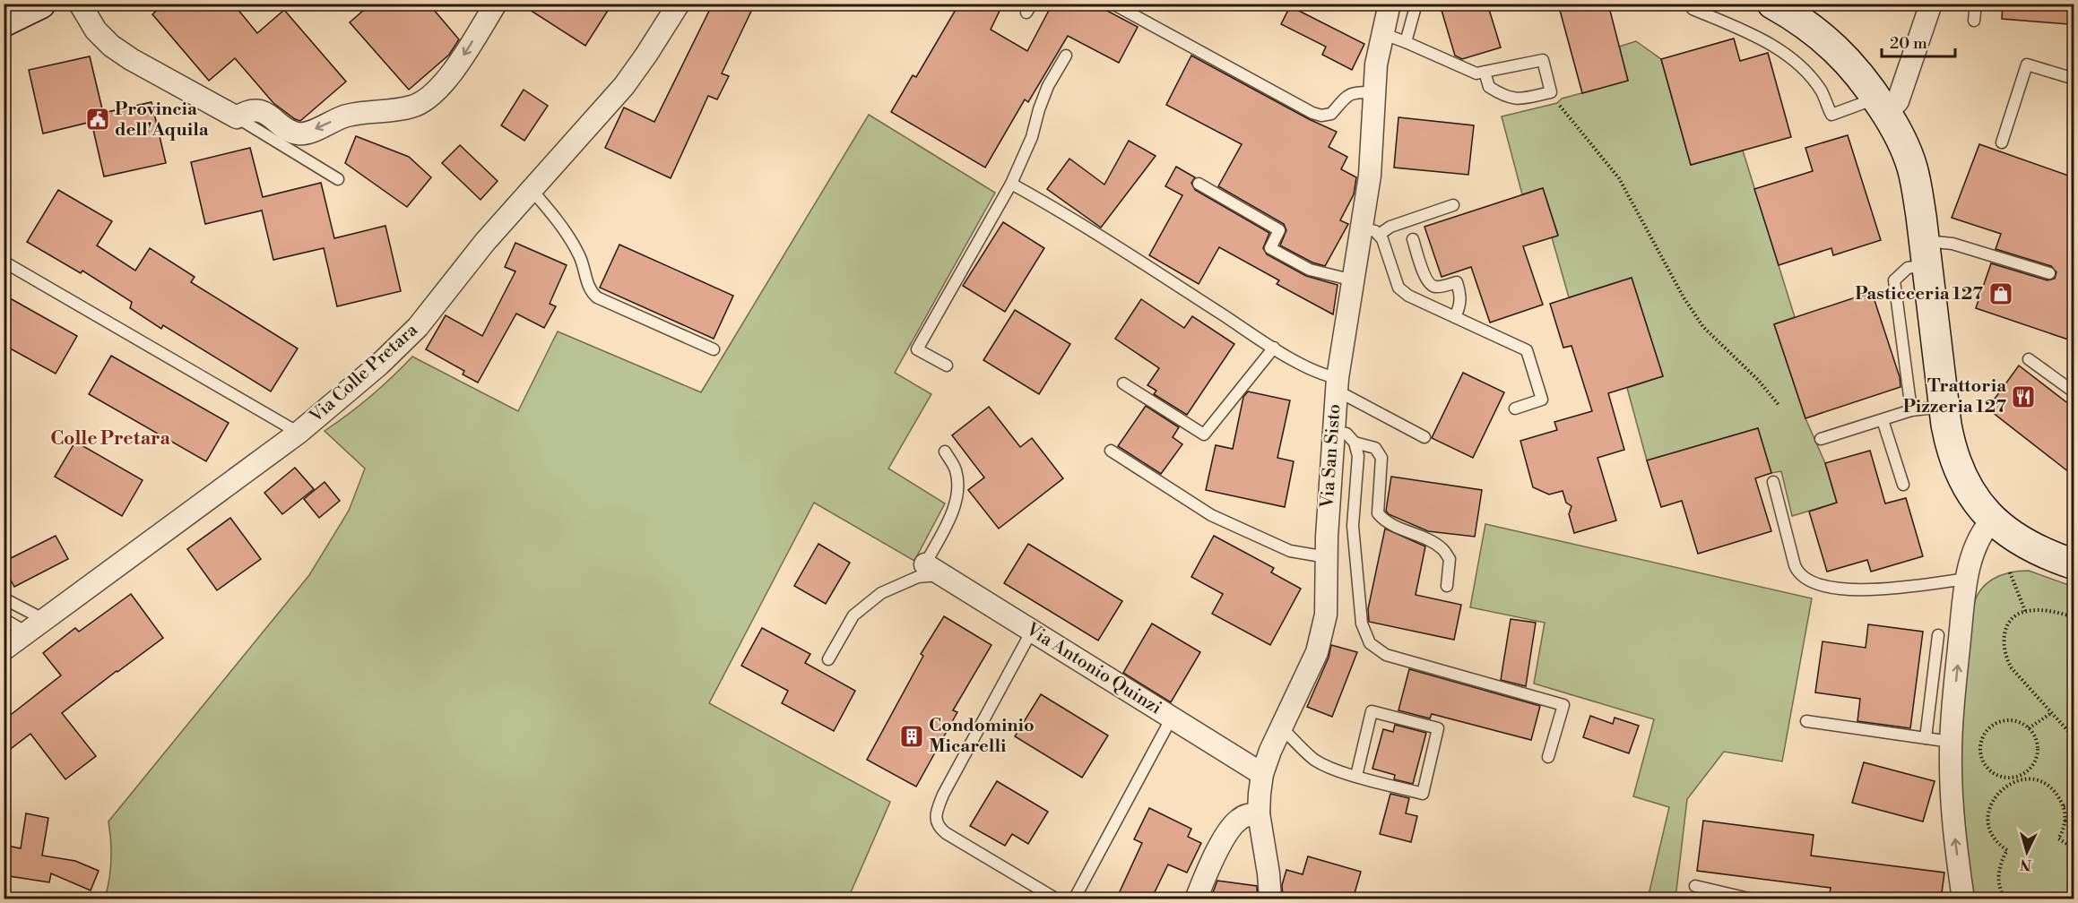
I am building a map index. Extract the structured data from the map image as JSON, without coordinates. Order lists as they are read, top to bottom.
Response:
{
  "streets": {
    "street": ["Via Colle Pretara", "Via San Sisto", "Via Antonio Quinzi"]
  },
  "crossings": [
    ["Via San Sisto", "Via Antonio Quinzi"]
  ],
  "districts": ["Colle Pretara"],
  "places": {
    "public building": ["Provincia dell'Aquila"],
    "shop": ["Pasticceria 127"],
    "restaurant": ["Trattoria Pizzeria 127"],
    "building": ["Condominio Micarelli"]
  },
  "scale_bar": "20 m",
  "north": "bottom"
}
